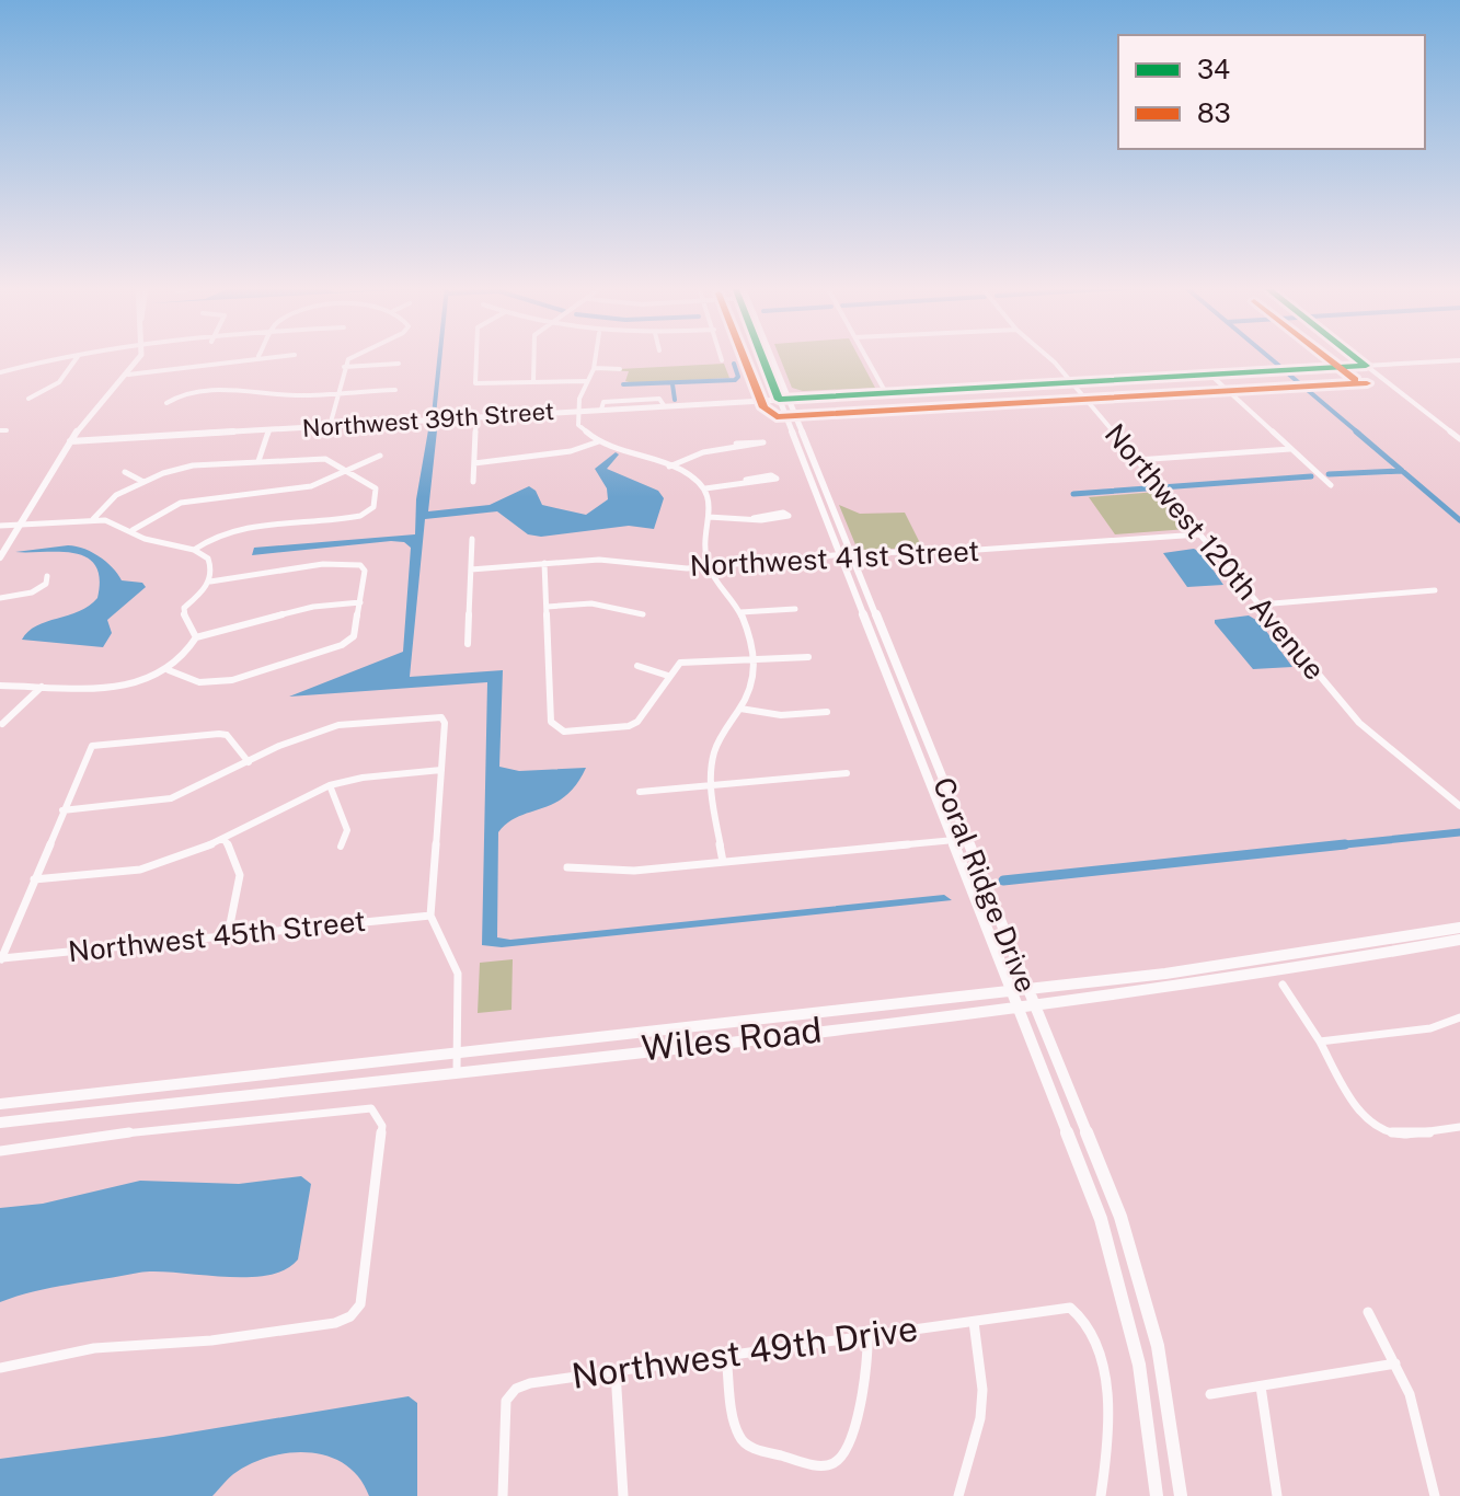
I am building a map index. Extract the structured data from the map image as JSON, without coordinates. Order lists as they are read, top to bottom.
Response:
{
  "streets": {
    "main road": ["Northwest 39th Street", "Coral Ridge Drive", "Wiles Road"],
    "street": [
      "Northwest 120th Avenue",
      "Northwest 41st Street",
      "Northwest 45th Street",
      "Northwest 49th Drive"
    ]
  },
  "crossings": [
    ["Northwest 39th Street", "Northwest 120th Avenue"],
    ["Northwest 39th Street", "Coral Ridge Drive"],
    ["Northwest 120th Avenue", "Northwest 41st Street"],
    ["Northwest 41st Street", "Coral Ridge Drive"],
    ["Coral Ridge Drive", "Wiles Road"]
  ],
  "lines": ["transit line 34", "transit line 83"],
  "legend": ["34", "83"]
}
